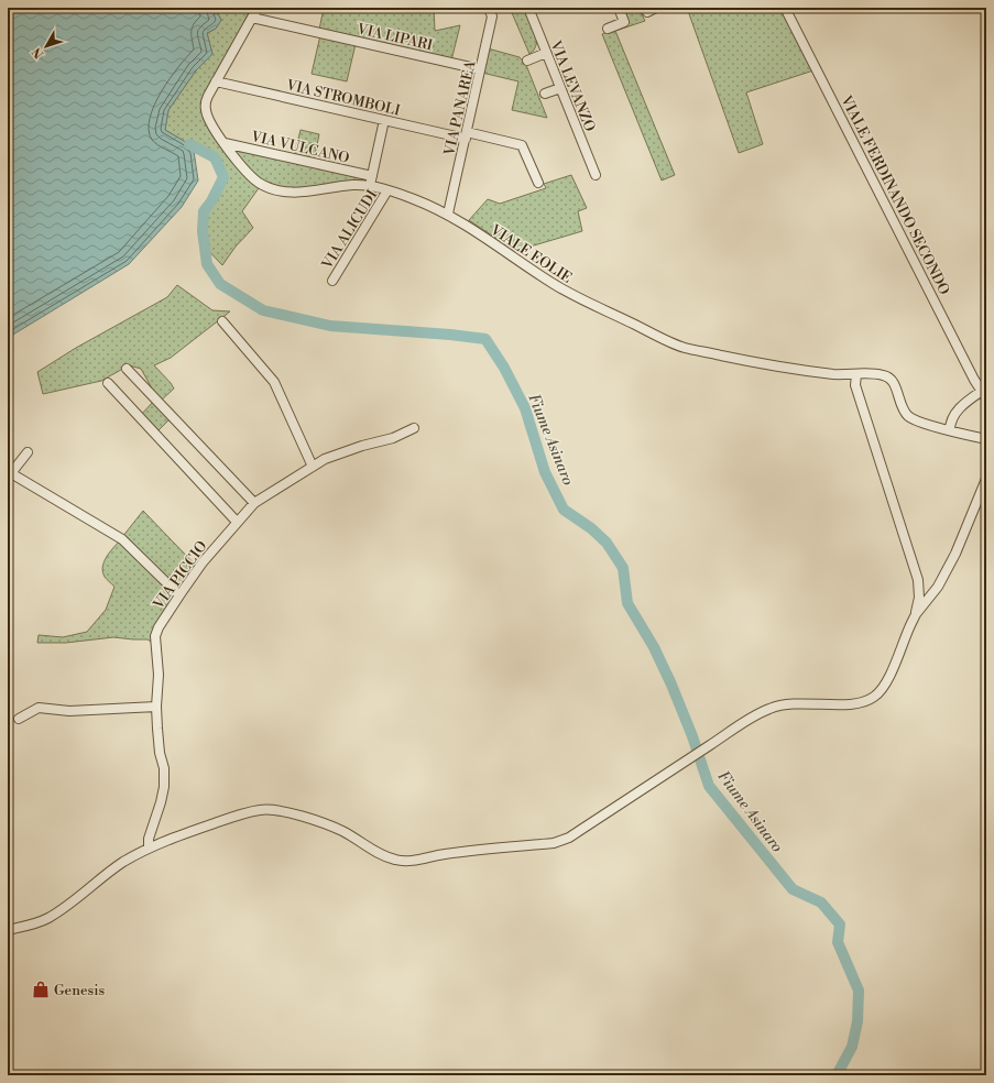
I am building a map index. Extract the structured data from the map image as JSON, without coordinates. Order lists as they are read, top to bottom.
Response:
{
  "streets": {
    "street": [
      "VIA LIPARI",
      "VIA LEVANZO",
      "VIA STROMBOLI",
      "VIA PANAREA",
      "VIA VULCANO",
      "VIALE FERDINANDO SECONDO",
      "VIA ALICUDI",
      "VIALE EOLIE",
      "VIA PICCIO"
    ]
  },
  "crossings": [
    ["VIA LIPARI", "VIA PANAREA"],
    ["VIA LIPARI", "VIALE EOLIE"],
    ["VIA STROMBOLI", "VIA PANAREA"],
    ["VIA STROMBOLI", "VIALE EOLIE"],
    ["VIA PANAREA", "VIALE EOLIE"],
    ["VIA VULCANO", "VIALE EOLIE"],
    ["VIA ALICUDI", "VIALE EOLIE"]
  ],
  "water": ["Fiume Asinaro"],
  "places": {
    "shop": ["Genesis"]
  },
  "north": "bottom left"
}
